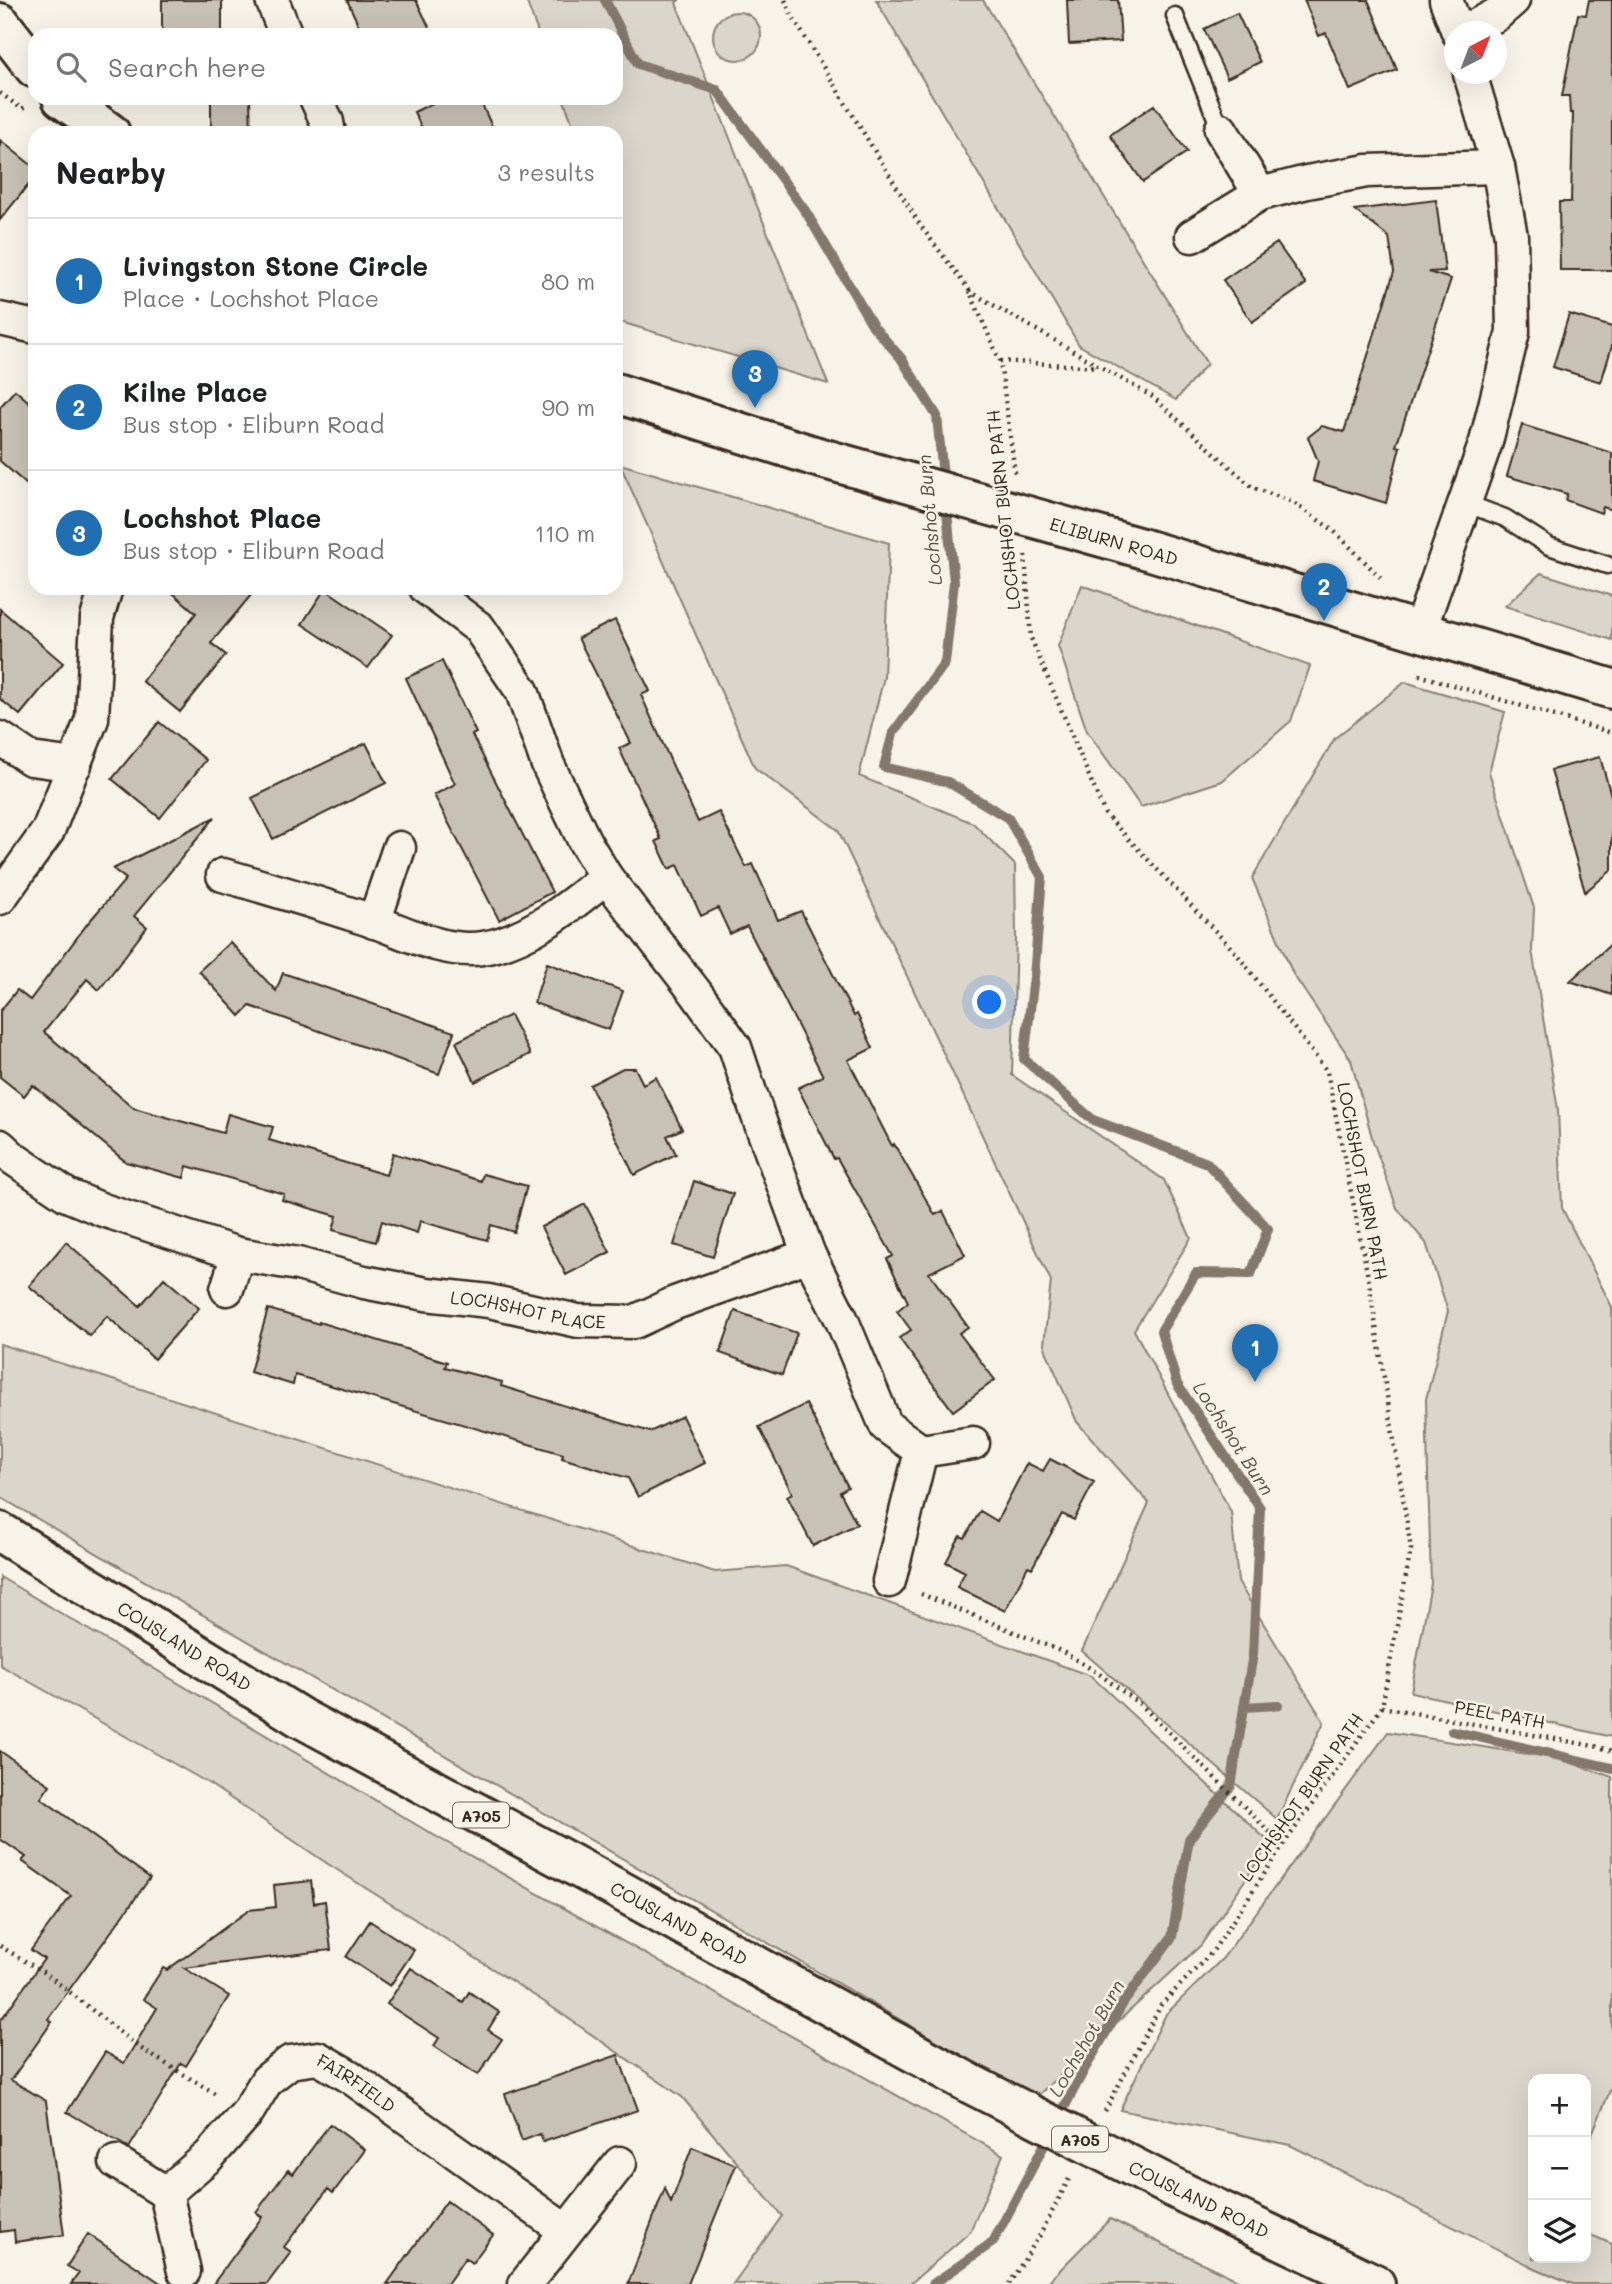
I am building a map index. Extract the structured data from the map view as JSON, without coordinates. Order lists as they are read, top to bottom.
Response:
{
  "streets": {
    "main road": ["ELIBURN ROAD", "COUSLAND ROAD", "A705"],
    "street": ["LOCHSHOT PLACE", "FAIRFIELD"],
    "path": ["LOCHSHOT BURN PATH", "PEEL PATH"]
  },
  "crossings": [
    ["LOCHSHOT BURN PATH", "PEEL PATH"]
  ],
  "water": ["Lochshot Burn"],
  "north": "top right",
  "page": {
    "search": "Search here",
    "heading": ["Nearby", "3 results"],
    "list": [
      {
        "mark": "1",
        "name": "Livingston Stone Circle",
        "note": "Place · Lochshot Place",
        "value": "80 m"
      },
      {
        "mark": "2",
        "name": "Kilne Place",
        "note": "Bus stop · Eliburn Road",
        "value": "90 m"
      },
      {
        "mark": "3",
        "name": "Lochshot Place",
        "note": "Bus stop · Eliburn Road",
        "value": "110 m"
      }
    ],
    "pins": ["3", "2", "1"],
    "map_buttons": ["+", "−"]
  }
}
